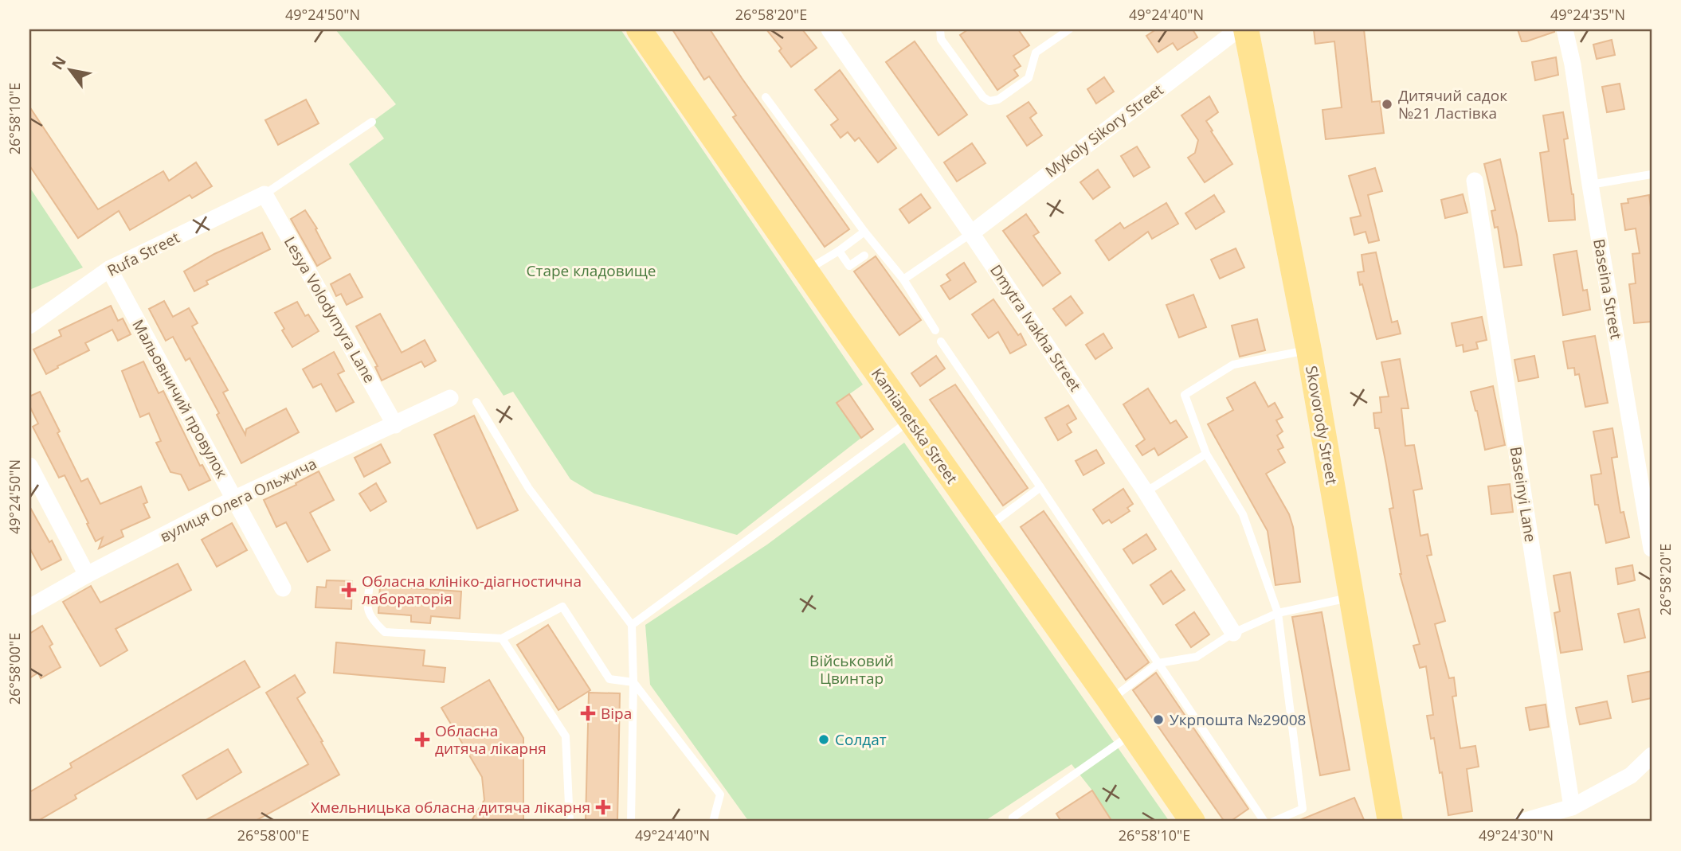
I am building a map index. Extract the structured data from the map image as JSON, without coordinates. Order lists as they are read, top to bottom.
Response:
{
  "streets": {
    "main road": ["Skovorody Street", "Kamianetska Street"],
    "street": [
      "Mykoly Sikory Street",
      "Rufa Street",
      "Baseina Street",
      "Lesya Volodymyra Lane",
      "Dmytra Ivakha Street",
      "Мальовничий провулок",
      "Baseinyi Lane",
      "вулиця Олега Ольжича"
    ]
  },
  "crossings": [
    ["Mykoly Sikory Street", "Dmytra Ivakha Street"],
    ["Rufa Street", "Lesya Volodymyra Lane"],
    ["Rufa Street", "Мальовничий провулок"],
    ["Lesya Volodymyra Lane", "вулиця Олега Ольжича"],
    ["Мальовничий провулок", "вулиця Олега Ольжича"]
  ],
  "parks": ["Старе кладовище", "Військовий Цвинтар"],
  "places": {
    "other": ["Дитячий садок №21 Ластівка", "Укрпошта №29008", "Солдат"],
    "health": [
      "Обласна клініко-діагностична лабораторія",
      "Віра",
      "Обласна дитяча лікарня",
      "Хмельницька обласна дитяча лікарня"
    ]
  },
  "north": "top left",
  "coordinates": [
    "49°24'50\"N",
    "26°58'20\"E",
    "49°24'40\"N",
    "49°24'35\"N",
    "26°58'10\"E",
    "26°58'00\"E",
    "49°24'30\"N"
  ]
}
